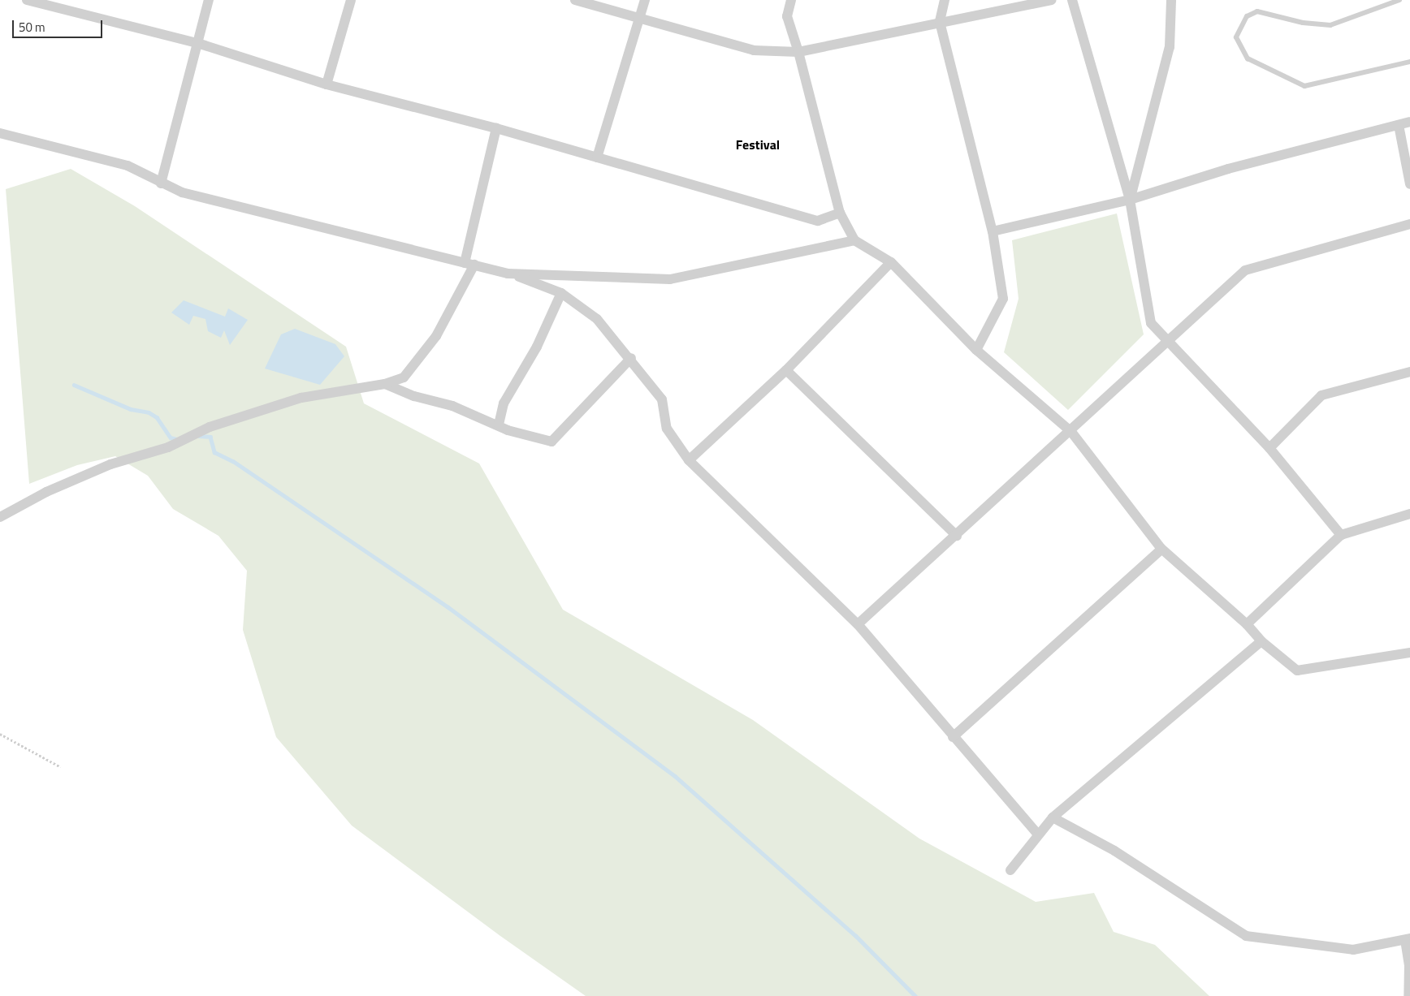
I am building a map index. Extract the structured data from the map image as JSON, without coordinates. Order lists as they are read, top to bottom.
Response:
{
  "districts": ["Festival"],
  "scale_bar": "50 m"
}
